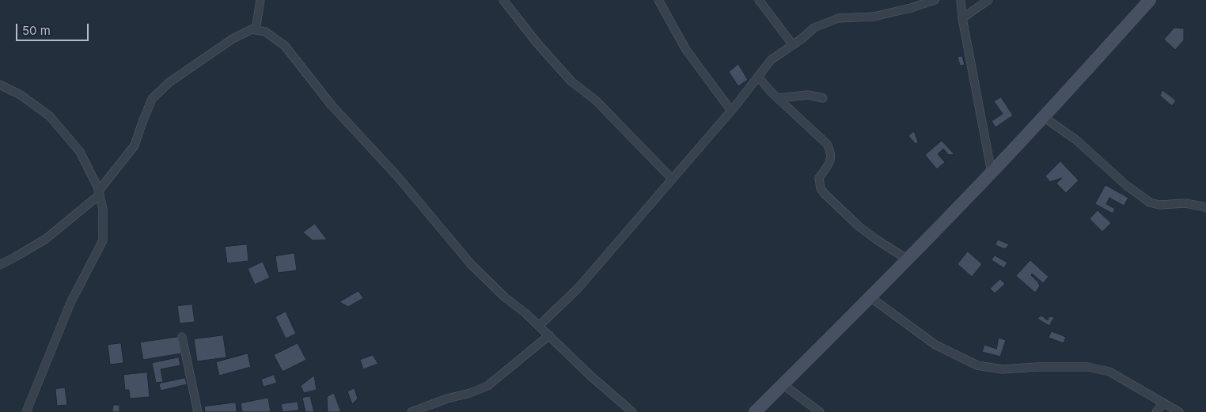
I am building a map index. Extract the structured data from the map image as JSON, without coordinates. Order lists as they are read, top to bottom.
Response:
{
  "scale_bar": "50 m"
}
